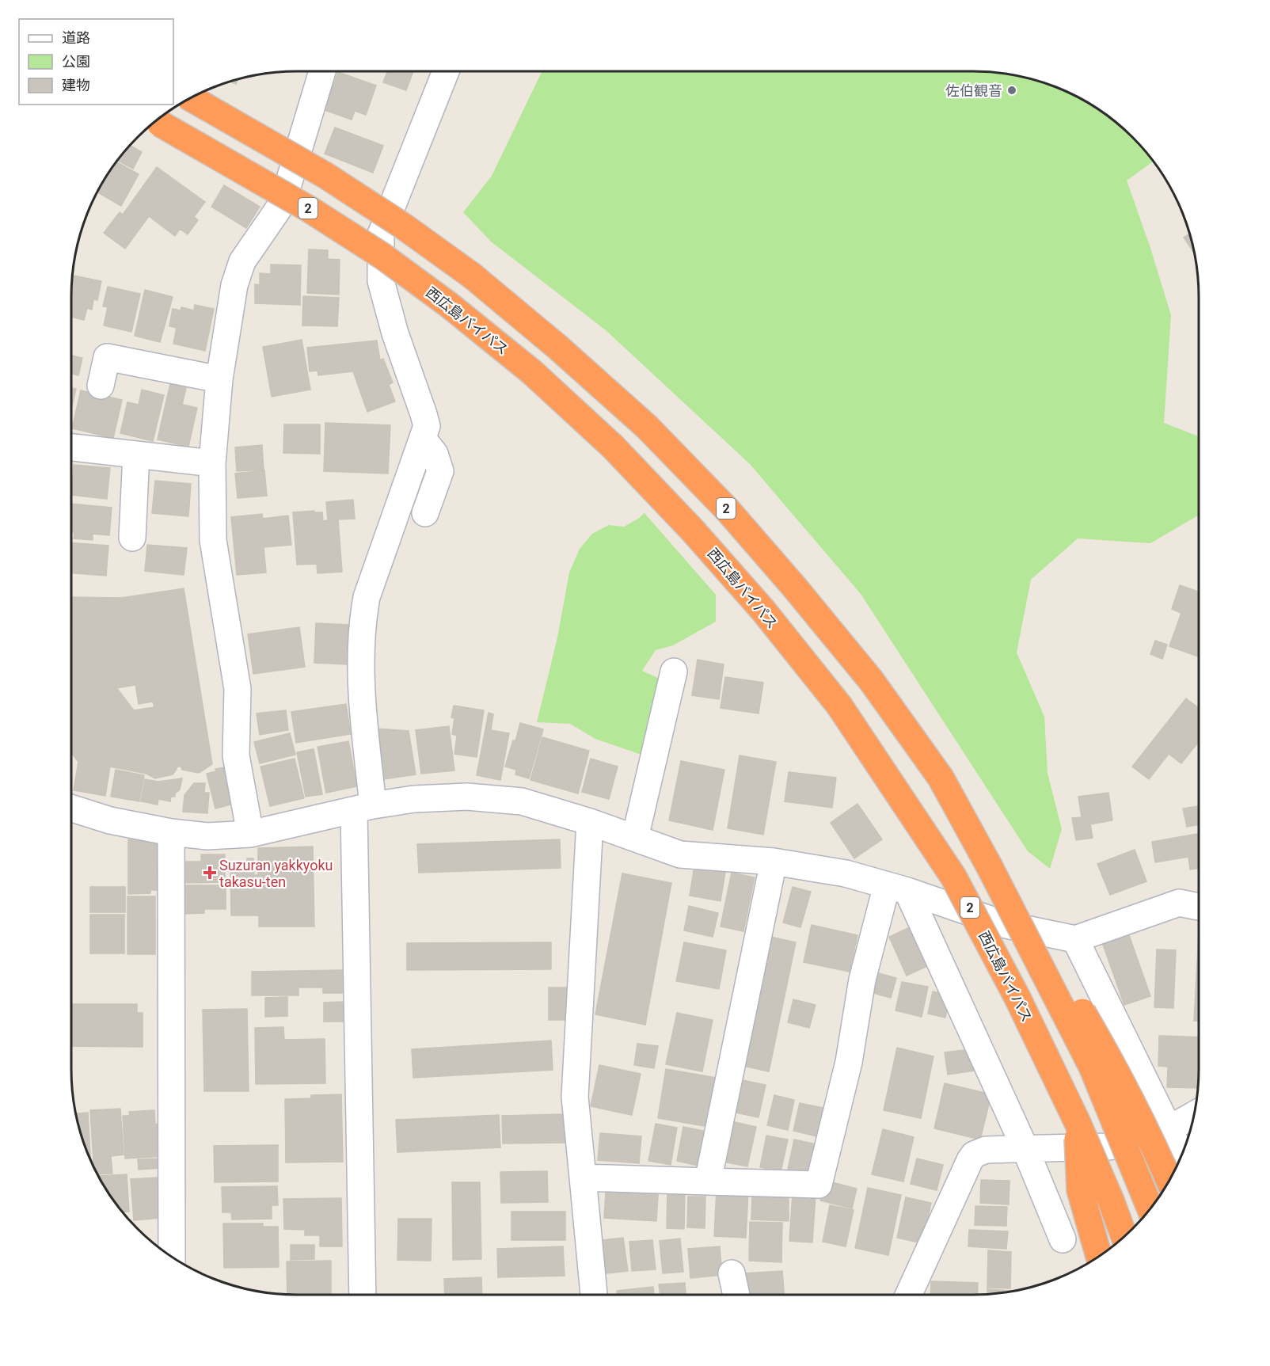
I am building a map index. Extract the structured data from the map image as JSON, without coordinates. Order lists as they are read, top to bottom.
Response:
{
  "streets": {
    "highway": ["2", "西広島バイパス"]
  },
  "places": {
    "other": ["佐伯観音"],
    "health": ["Suzuran yakkyoku takasu-ten"]
  },
  "legend": ["道路", "公園", "建物"]
}
